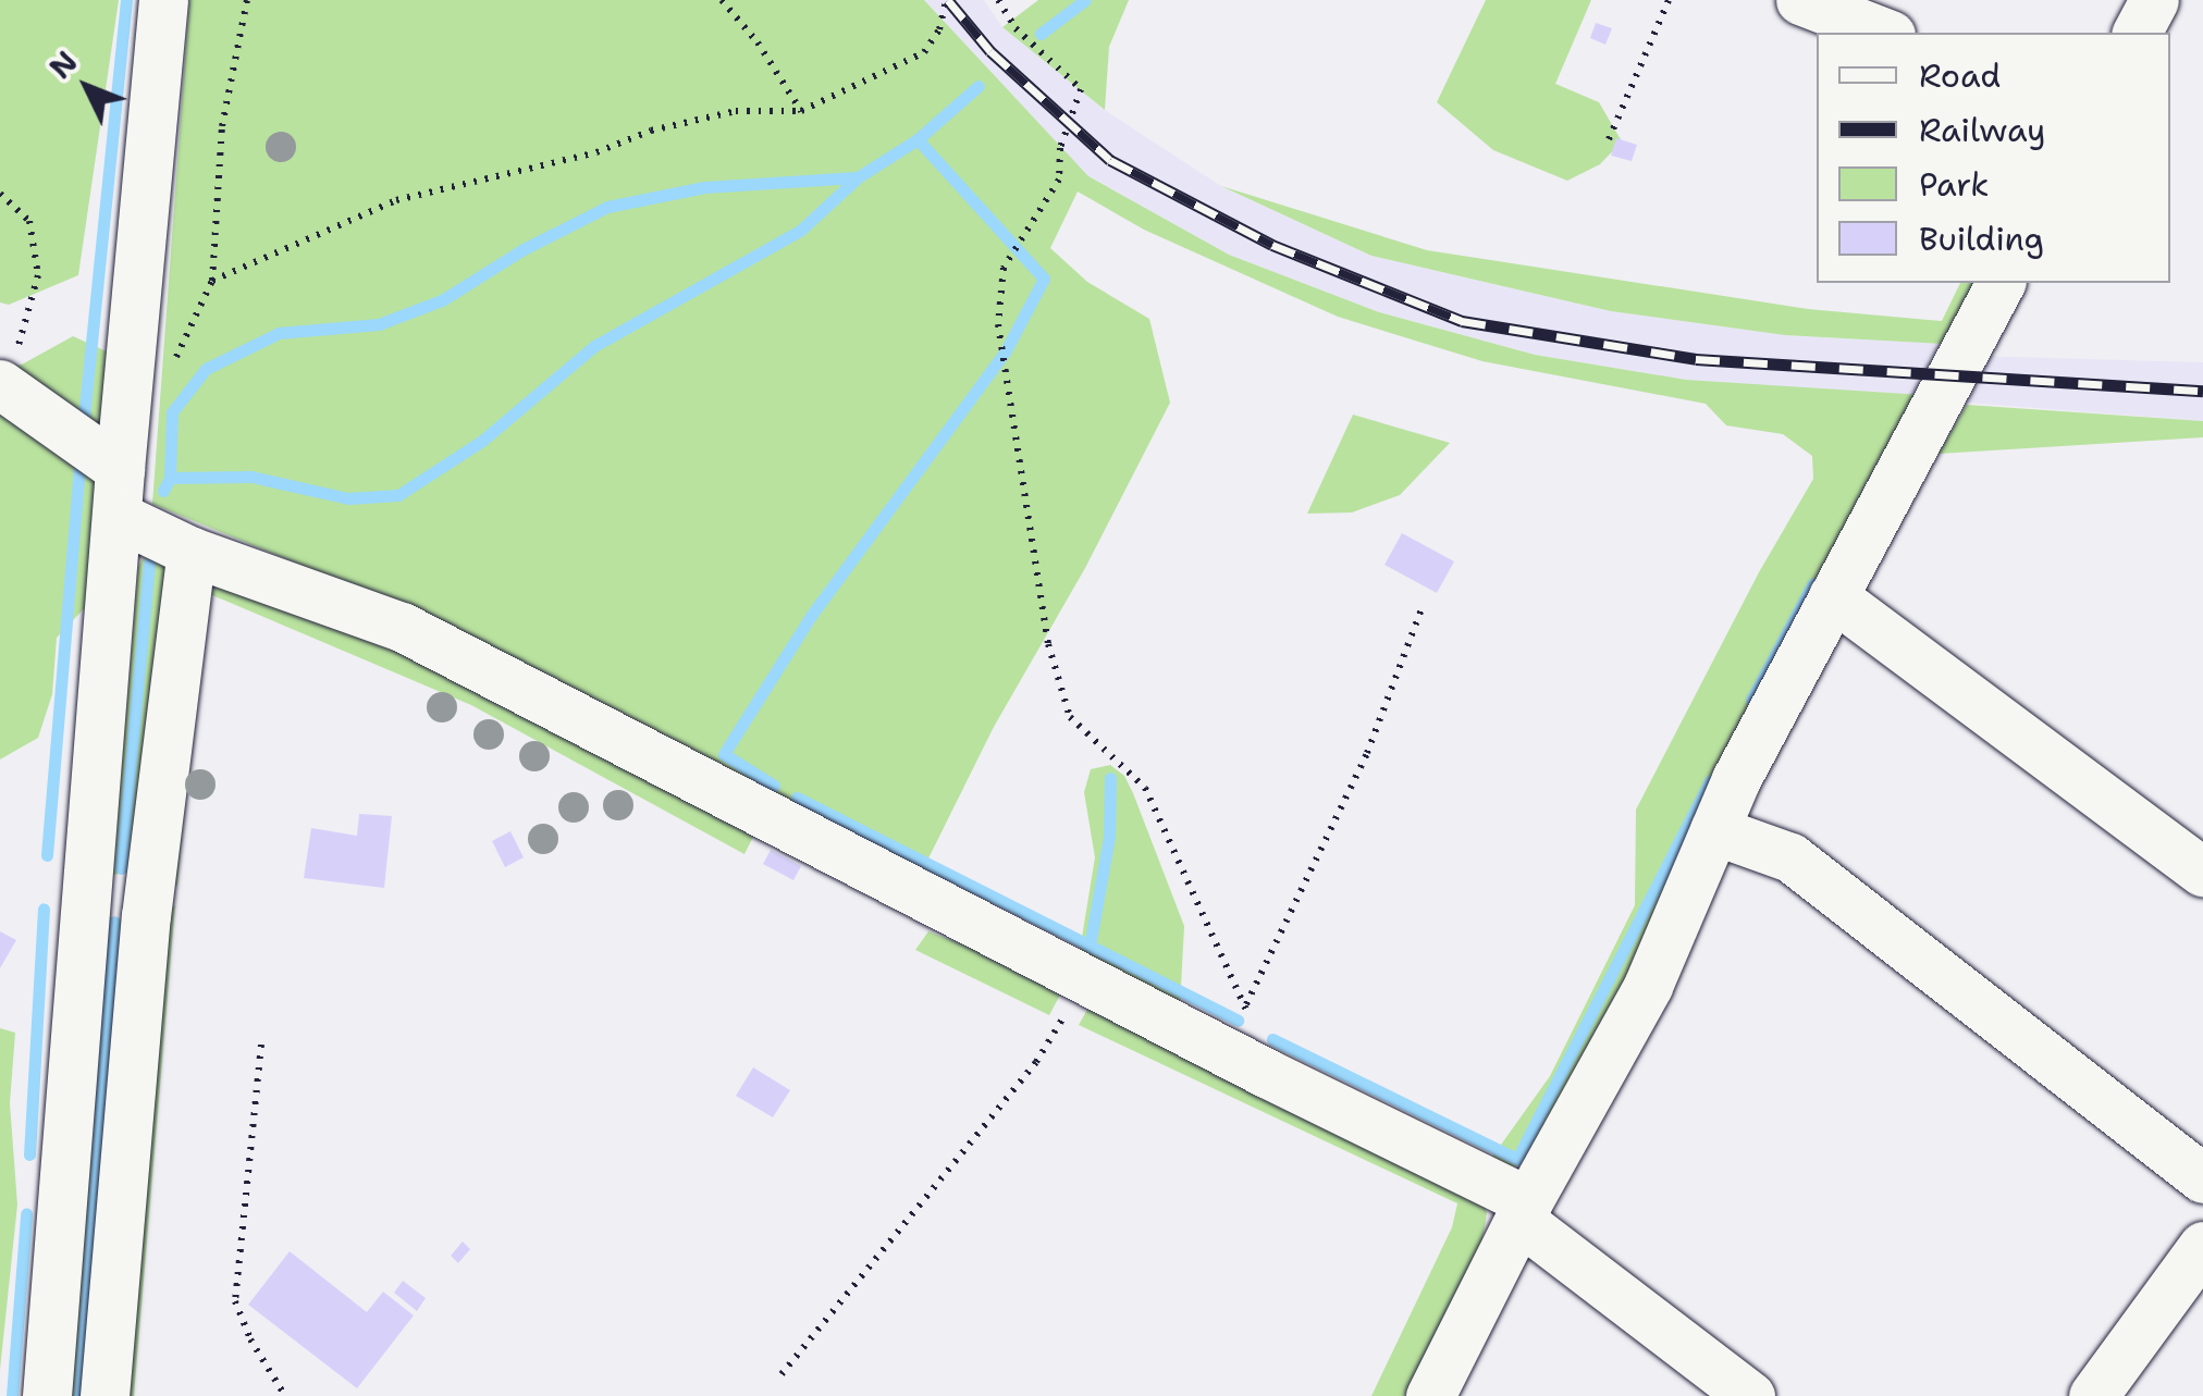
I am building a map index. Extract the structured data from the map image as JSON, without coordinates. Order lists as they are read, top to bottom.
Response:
{
  "legend": [
    "Road",
    "Railway",
    "Park",
    "Building"
  ],
  "north": "top left"
}
